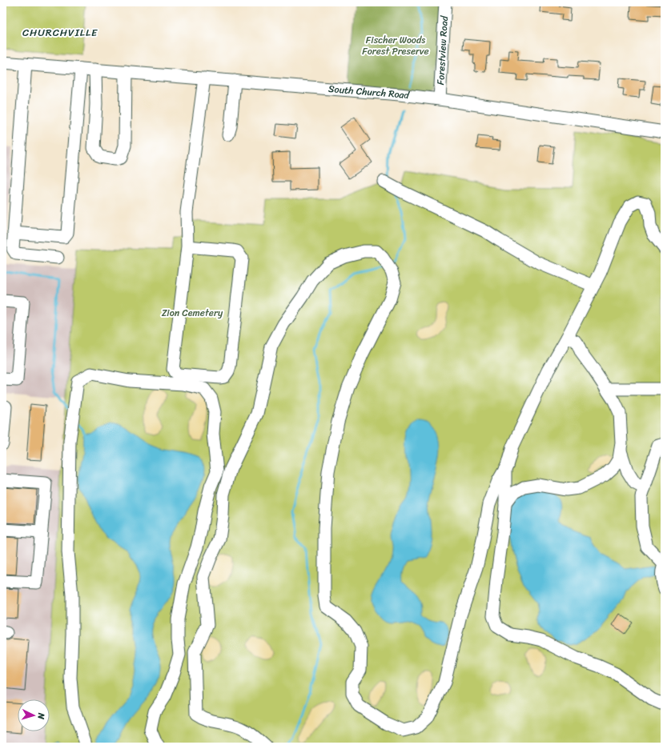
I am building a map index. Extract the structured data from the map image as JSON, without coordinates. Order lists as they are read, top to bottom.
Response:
{
  "streets": {
    "street": ["Forestview Road", "South Church Road"]
  },
  "crossings": [
    ["Forestview Road", "South Church Road"]
  ],
  "districts": ["CHURCHVILLE"],
  "parks": ["Fischer Woods Forest Preserve", "Zion Cemetery"],
  "north": "right"
}
